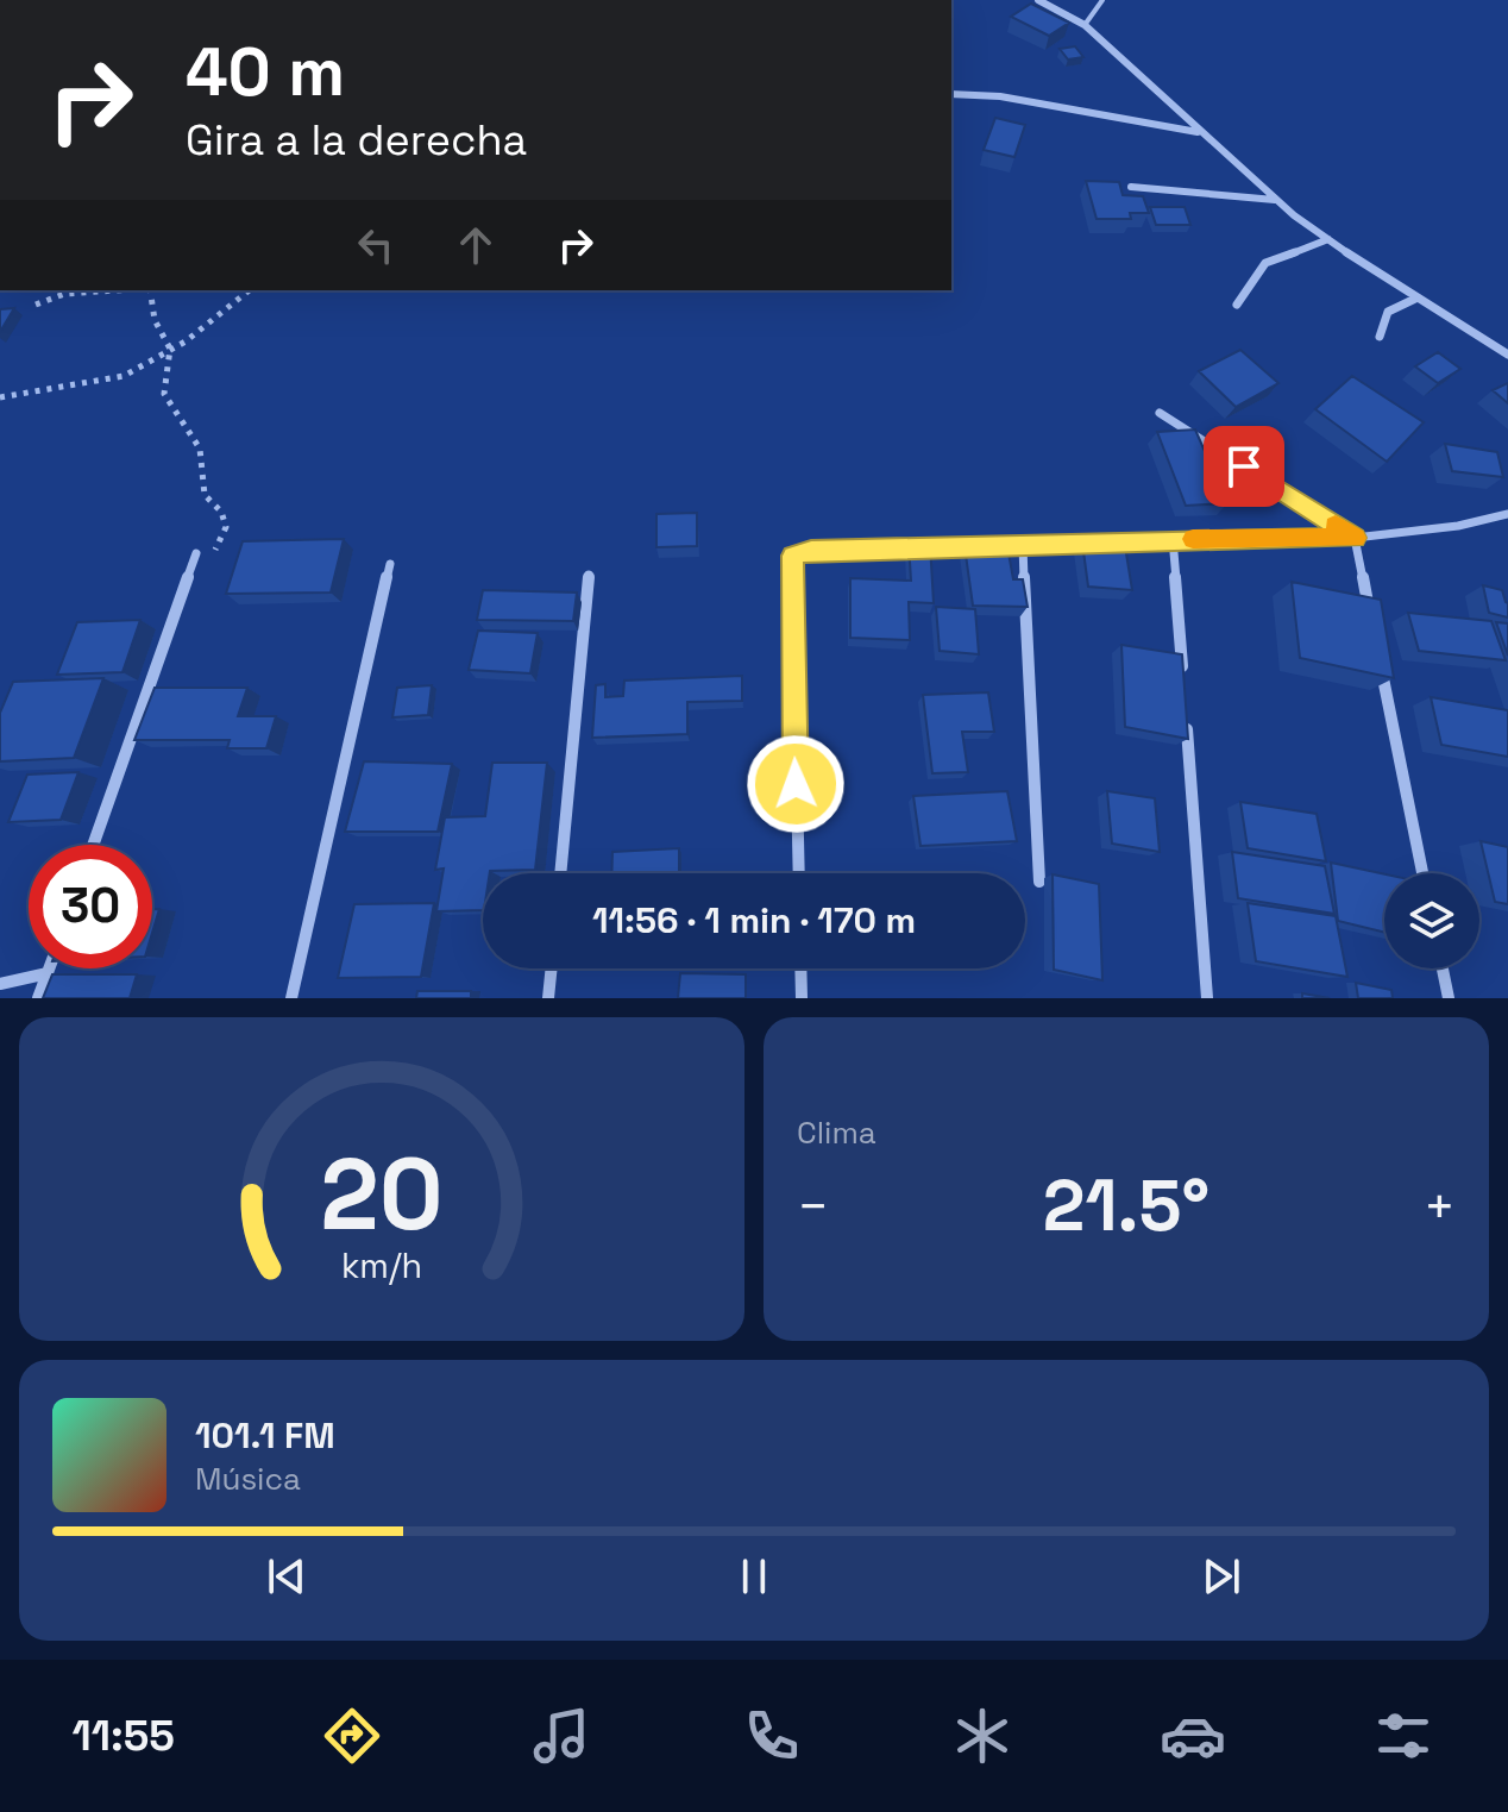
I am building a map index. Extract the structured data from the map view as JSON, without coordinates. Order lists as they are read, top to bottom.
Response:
{
  "page": {
    "turn": ["40 m", "Gira a la derecha"],
    "limit": "30",
    "trip": "11:56 · 1 min · 170 m",
    "tile": "Clima",
    "heat": ["−", "21.5°", "+"],
    "song": ["101.1 FM", "Música"],
    "tabs": "11:55",
    "gauge": ["20", "km/h"]
  }
}
